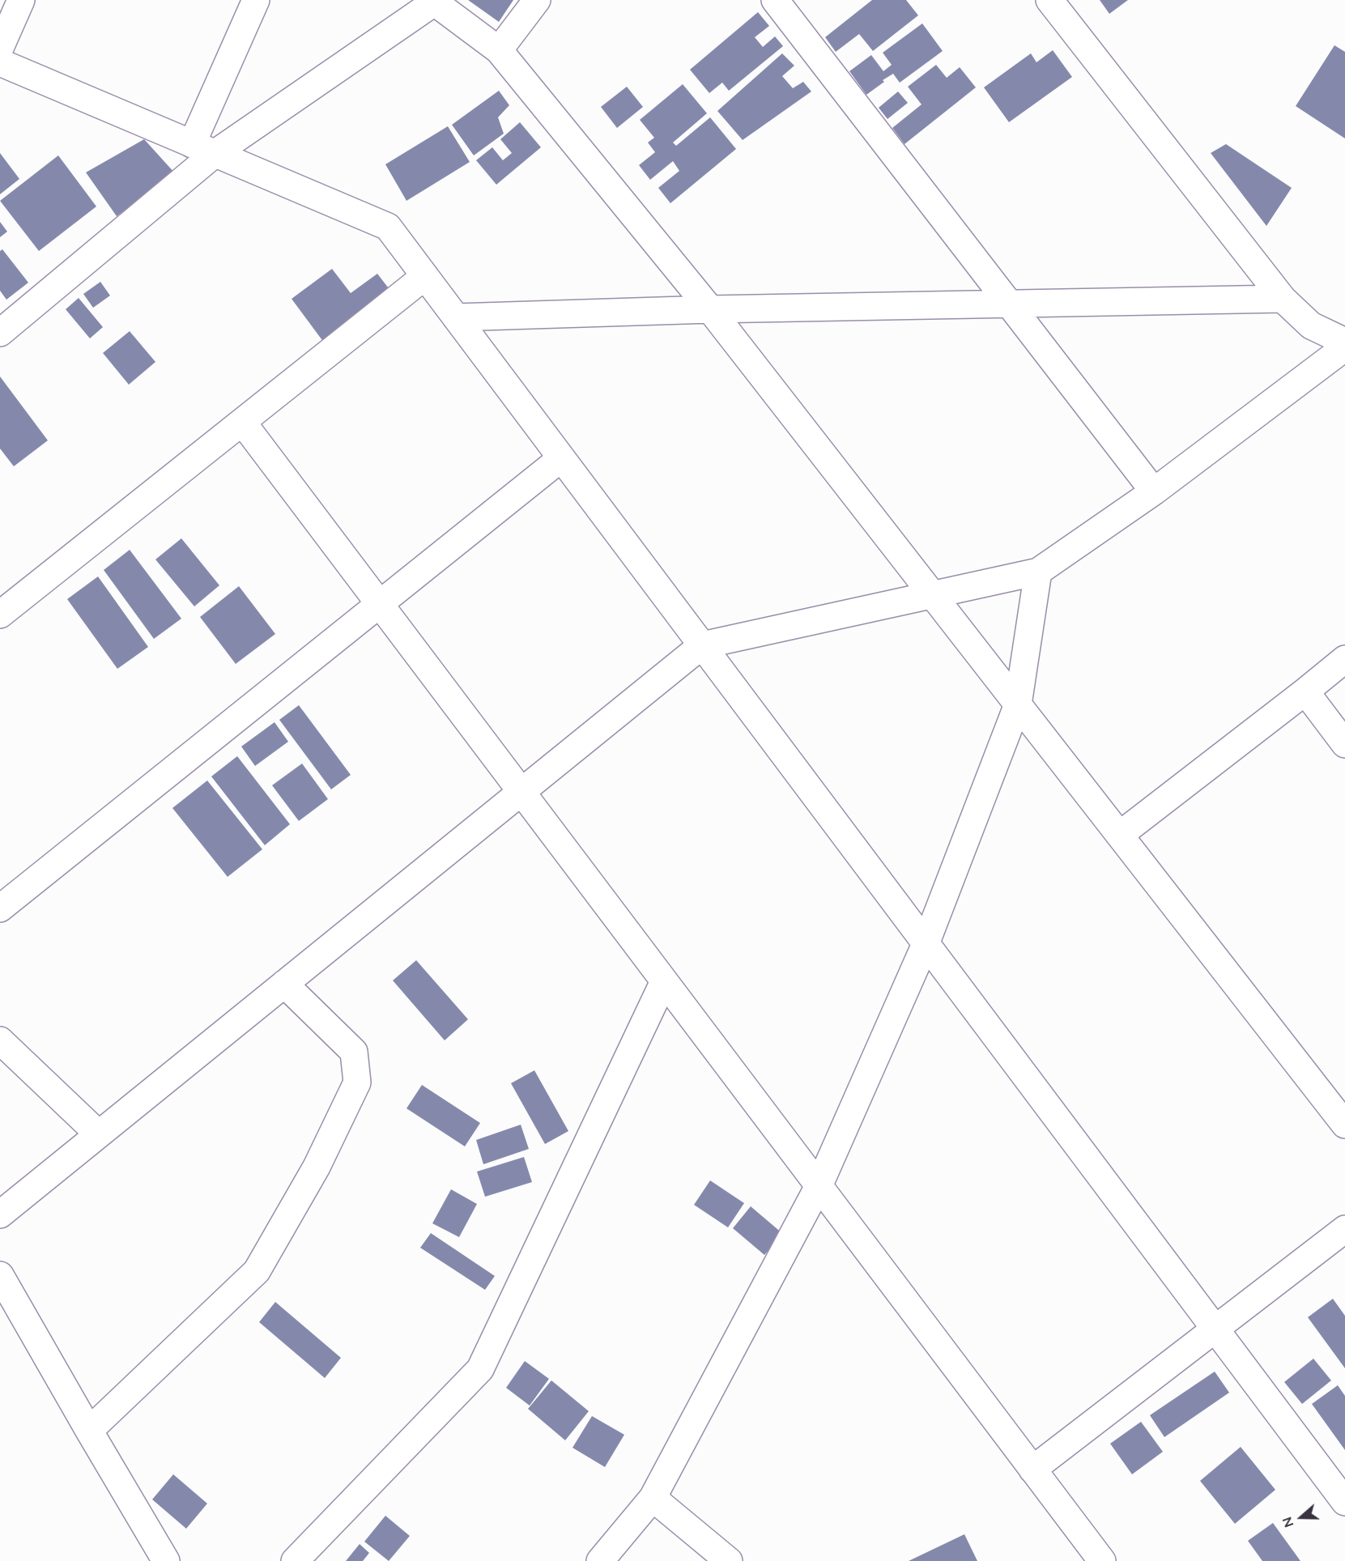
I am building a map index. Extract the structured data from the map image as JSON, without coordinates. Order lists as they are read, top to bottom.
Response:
{
  "north": "left"
}
